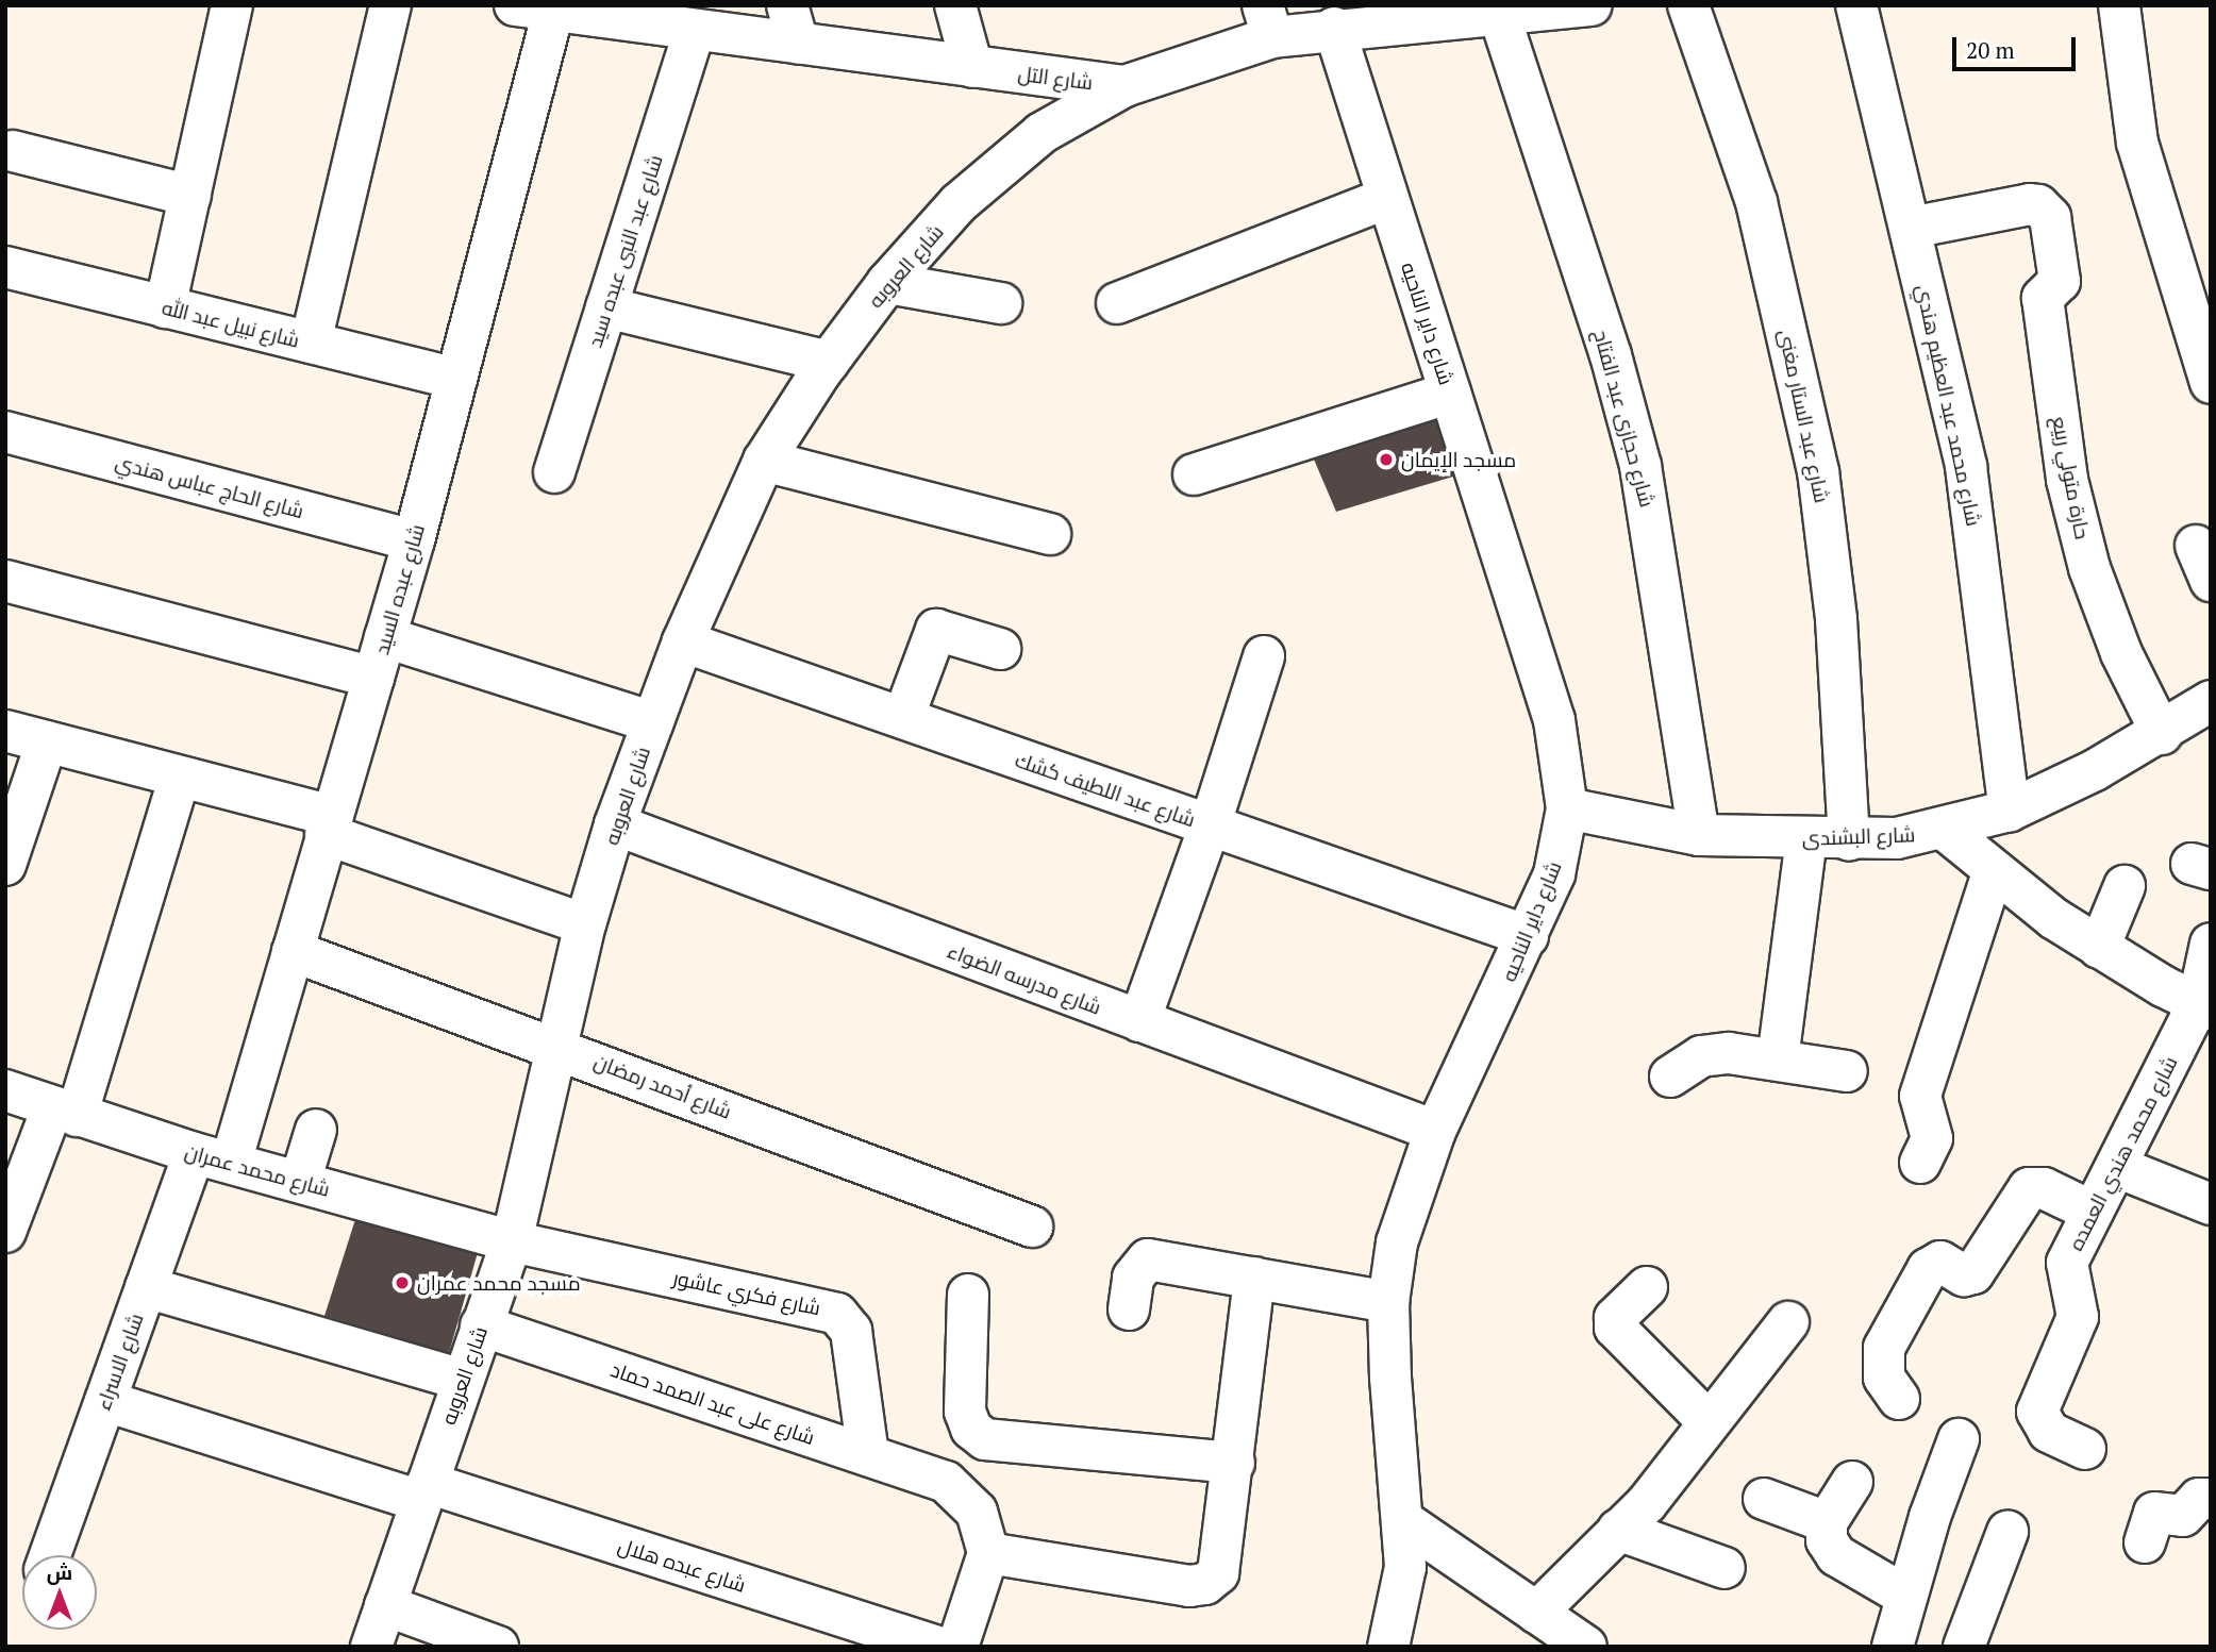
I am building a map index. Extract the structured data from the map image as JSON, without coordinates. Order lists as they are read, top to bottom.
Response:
{
  "streets": {
    "street": [
      "شارع التل",
      "شارع عبد النبى عبده سيد",
      "شارع العروبه",
      "شارع نبيل عبد الله",
      "شارع داير الناحيه",
      "شارع محمد عبد العظيم هندي",
      "شارع عبد الستار مغنى",
      "شارع حجازى عبد الفتاح",
      "حارة متولي ربيع",
      "شارع الحاج عباس هندي",
      "شارع عبده السيد",
      "شارع عبد اللطيف كشك",
      "شارع البشندى",
      "شارع مدرسه الضواء",
      "شارع أحمد رمضان",
      "شارع محمد هندي العمده",
      "شارع محمد عمران",
      "شارع فكري عاشور",
      "شارع الاسراء",
      "شارع على عبد الصمد حماد",
      "شارع عبده هلال"
    ]
  },
  "crossings": [
    ["شارع التل", "شارع عبد النبى عبده سيد"],
    ["شارع التل", "شارع العروبه"],
    ["شارع التل", "شارع داير الناحيه"],
    ["شارع التل", "شارع حجازى عبد الفتاح"],
    ["شارع التل", "شارع عبده السيد"],
    ["شارع العروبه", "شارع عبد اللطيف كشك"],
    ["شارع العروبه", "شارع مدرسه الضواء"],
    ["شارع العروبه", "شارع أحمد رمضان"],
    ["شارع العروبه", "شارع محمد عمران"],
    ["شارع العروبه", "شارع فكري عاشور"],
    ["شارع العروبه", "شارع على عبد الصمد حماد"],
    ["شارع العروبه", "شارع عبده هلال"],
    ["شارع نبيل عبد الله", "شارع عبده السيد"],
    ["شارع داير الناحيه", "شارع عبد اللطيف كشك"],
    ["شارع داير الناحيه", "شارع البشندى"],
    ["شارع داير الناحيه", "شارع مدرسه الضواء"],
    ["شارع محمد عبد العظيم هندي", "حارة متولي ربيع"],
    ["شارع محمد عبد العظيم هندي", "شارع البشندى"],
    ["شارع عبد الستار مغنى", "شارع البشندى"],
    ["شارع حجازى عبد الفتاح", "شارع البشندى"],
    ["حارة متولي ربيع", "شارع البشندى"],
    ["شارع الحاج عباس هندي", "شارع عبده السيد"],
    ["شارع عبده السيد", "شارع أحمد رمضان"],
    ["شارع عبده السيد", "شارع محمد عمران"],
    ["شارع عبده السيد", "شارع الاسراء"],
    ["شارع محمد عمران", "شارع فكري عاشور"],
    ["شارع محمد عمران", "شارع الاسراء"],
    ["شارع فكري عاشور", "شارع على عبد الصمد حماد"],
    ["شارع الاسراء", "شارع عبده هلال"]
  ],
  "places": ["مسجد الإيمان", "مسجد محمد عمران"],
  "scale_bar": "20 m",
  "north": "top"
}
